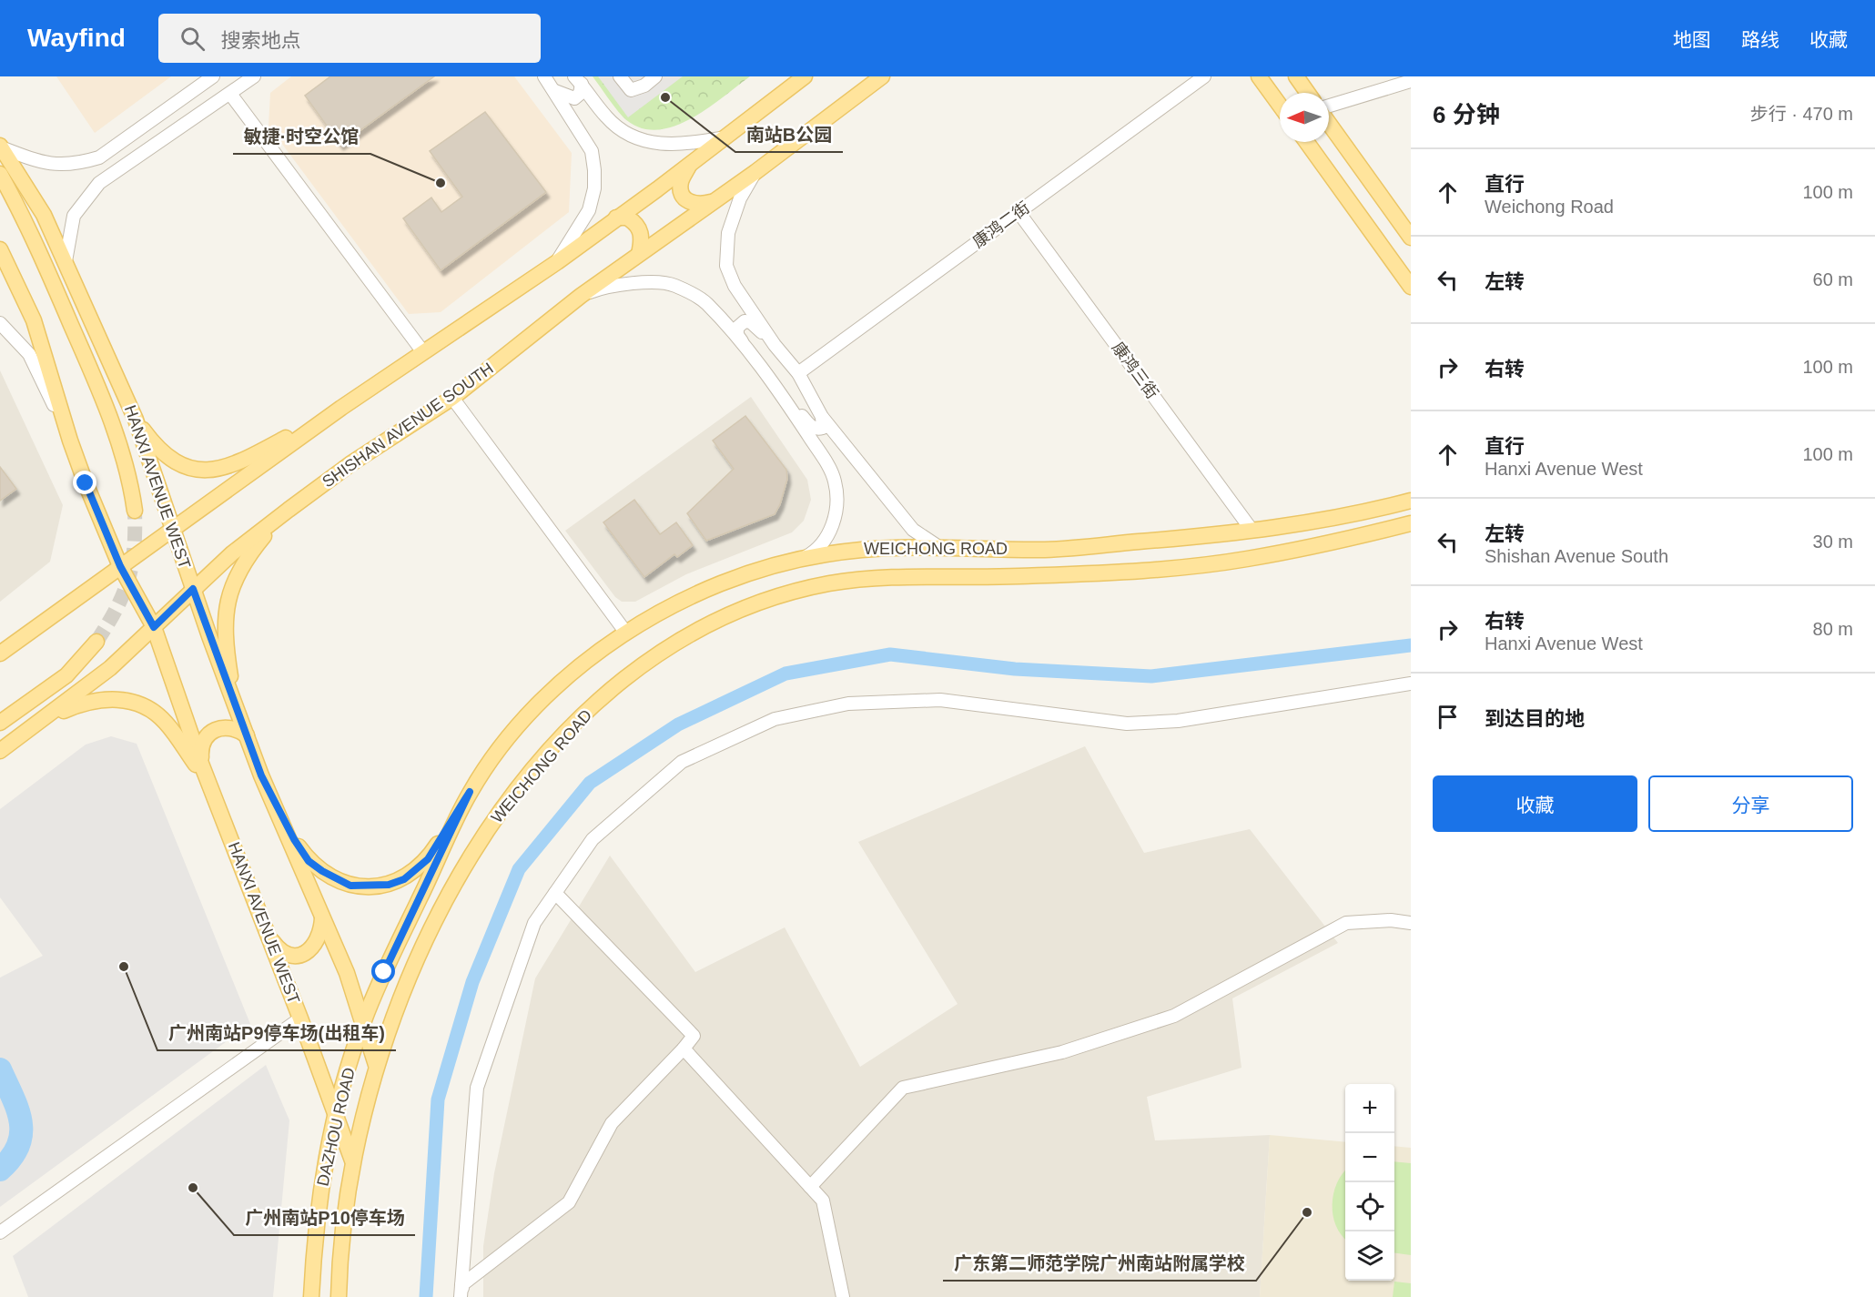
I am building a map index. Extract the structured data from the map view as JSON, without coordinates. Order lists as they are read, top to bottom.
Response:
{
  "streets": {
    "main road": [
      "SHISHAN AVENUE SOUTH",
      "HANXI AVENUE WEST",
      "WEICHONG ROAD",
      "DAZHOU ROAD"
    ],
    "street": ["康鸿二街", "康鸿三街"]
  },
  "crossings": [
    ["康鸿二街", "康鸿三街"],
    ["康鸿三街", "WEICHONG ROAD"],
    ["SHISHAN AVENUE SOUTH", "HANXI AVENUE WEST"],
    ["HANXI AVENUE WEST", "WEICHONG ROAD"],
    ["HANXI AVENUE WEST", "DAZHOU ROAD"],
    ["WEICHONG ROAD", "DAZHOU ROAD"]
  ],
  "places": [
    "南站B公园",
    "敏捷·时空公馆",
    "广州南站P9停车场(出租车)",
    "广州南站P10停车场",
    "广东第二师范学院广州南站附属学校"
  ],
  "north": "left",
  "page": {
    "header": "Wayfind",
    "search": "搜索地点",
    "nav": ["地图", "路线", "收藏"],
    "heading": ["6 分钟", "步行 · 470 m"],
    "list": [
      ["直行", "Weichong Road", "100 m"],
      ["左转", "60 m"],
      ["右转", "100 m"],
      ["直行", "Hanxi Avenue West", "100 m"],
      ["左转", "Shishan Avenue South", "30 m"],
      ["右转", "Hanxi Avenue West", "80 m"],
      "到达目的地"
    ],
    "buttons": ["收藏", "分享"],
    "map_buttons": ["+", "−"]
  }
}
